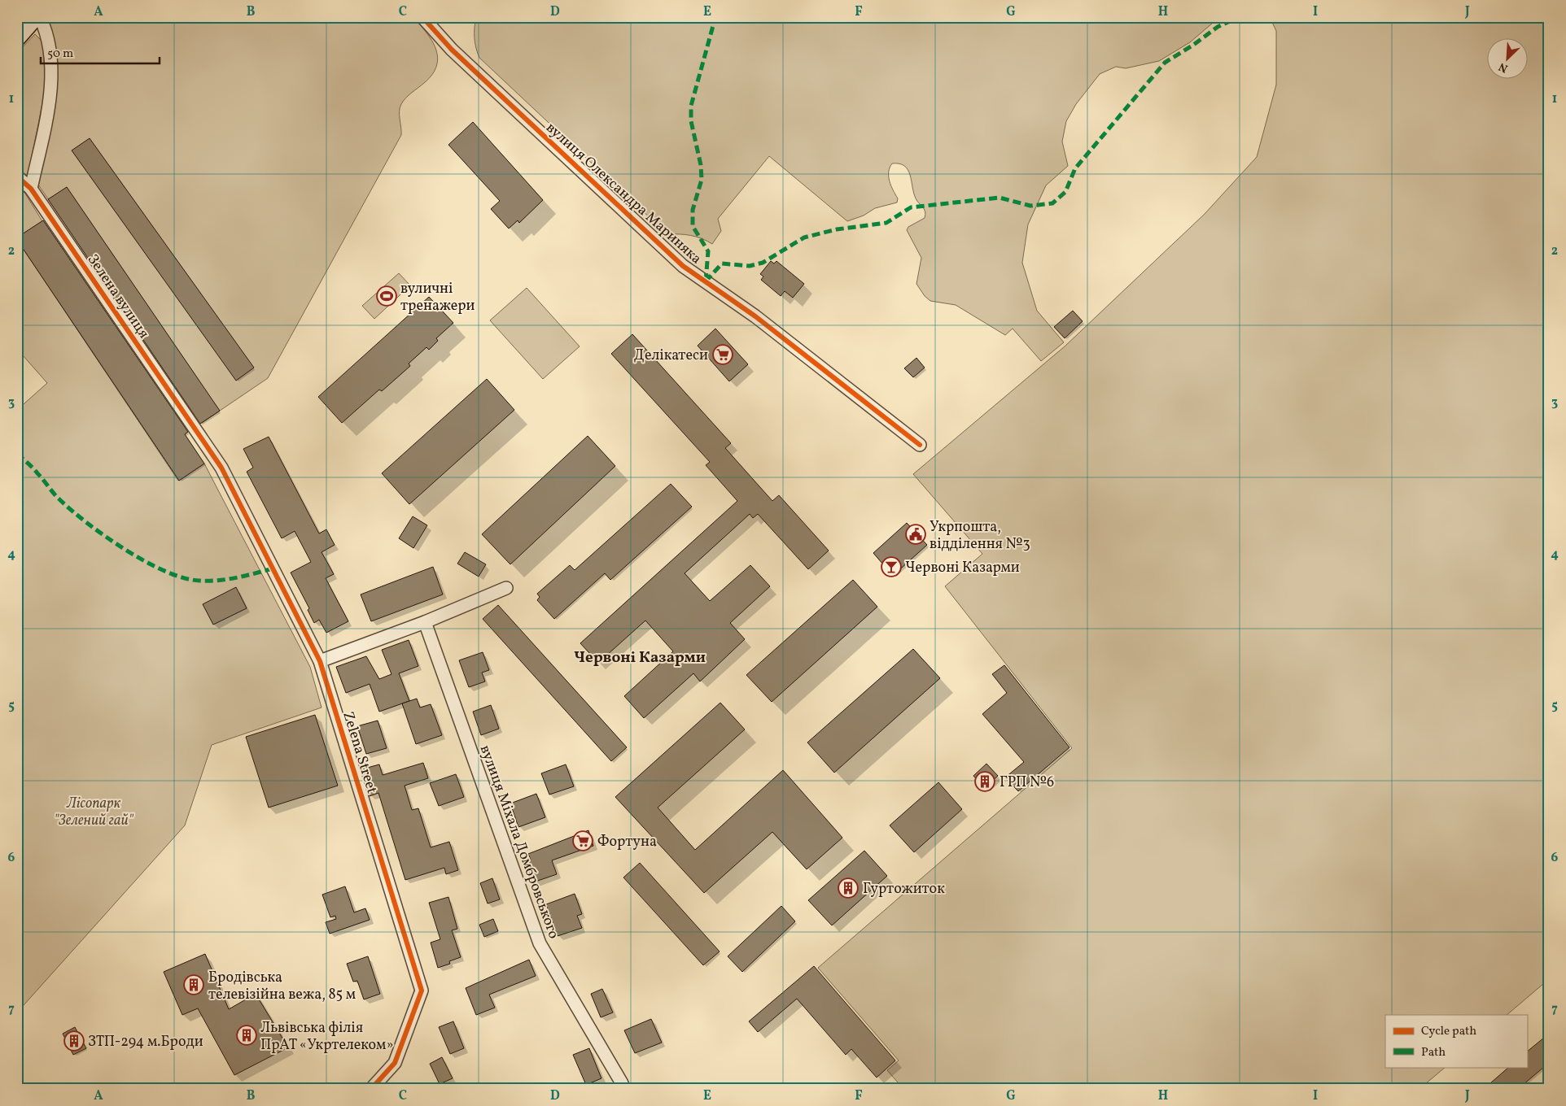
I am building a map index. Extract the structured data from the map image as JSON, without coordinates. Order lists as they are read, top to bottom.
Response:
{
  "streets": {
    "street": ["вулиця Олександра Мариняка", "Zelena Street", "вулиця Міхала Домбровського"],
    "cycle path": ["Зелена вулиця"]
  },
  "districts": ["Червоні Казарми"],
  "parks": ["Лісопарк \"Зелений гай\""],
  "places": {
    "sports": ["вуличні тренажери"],
    "supermarket": ["Делікатеси", "Фортуна"],
    "public building": ["Укрпошта, відділення №3"],
    "bar": ["Червоні Казарми"],
    "building": [
      "ГРП №6",
      "Гуртожиток",
      "Бродівська телевізійна вежа, 85 м",
      "Львівська філія ПрАТ «Укртелеком»",
      "ЗТП-294 м.Броди"
    ]
  },
  "legend": ["Cycle path", "Path"],
  "scale_bar": "50 m",
  "north": "bottom left",
  "grid": {
    "columns": [
      "A",
      "B",
      "C",
      "D",
      "E",
      "F",
      "G",
      "H",
      "I",
      "J"
    ],
    "rows": [
      "1",
      "2",
      "3",
      "4",
      "5",
      "6",
      "7"
    ]
  }
}
